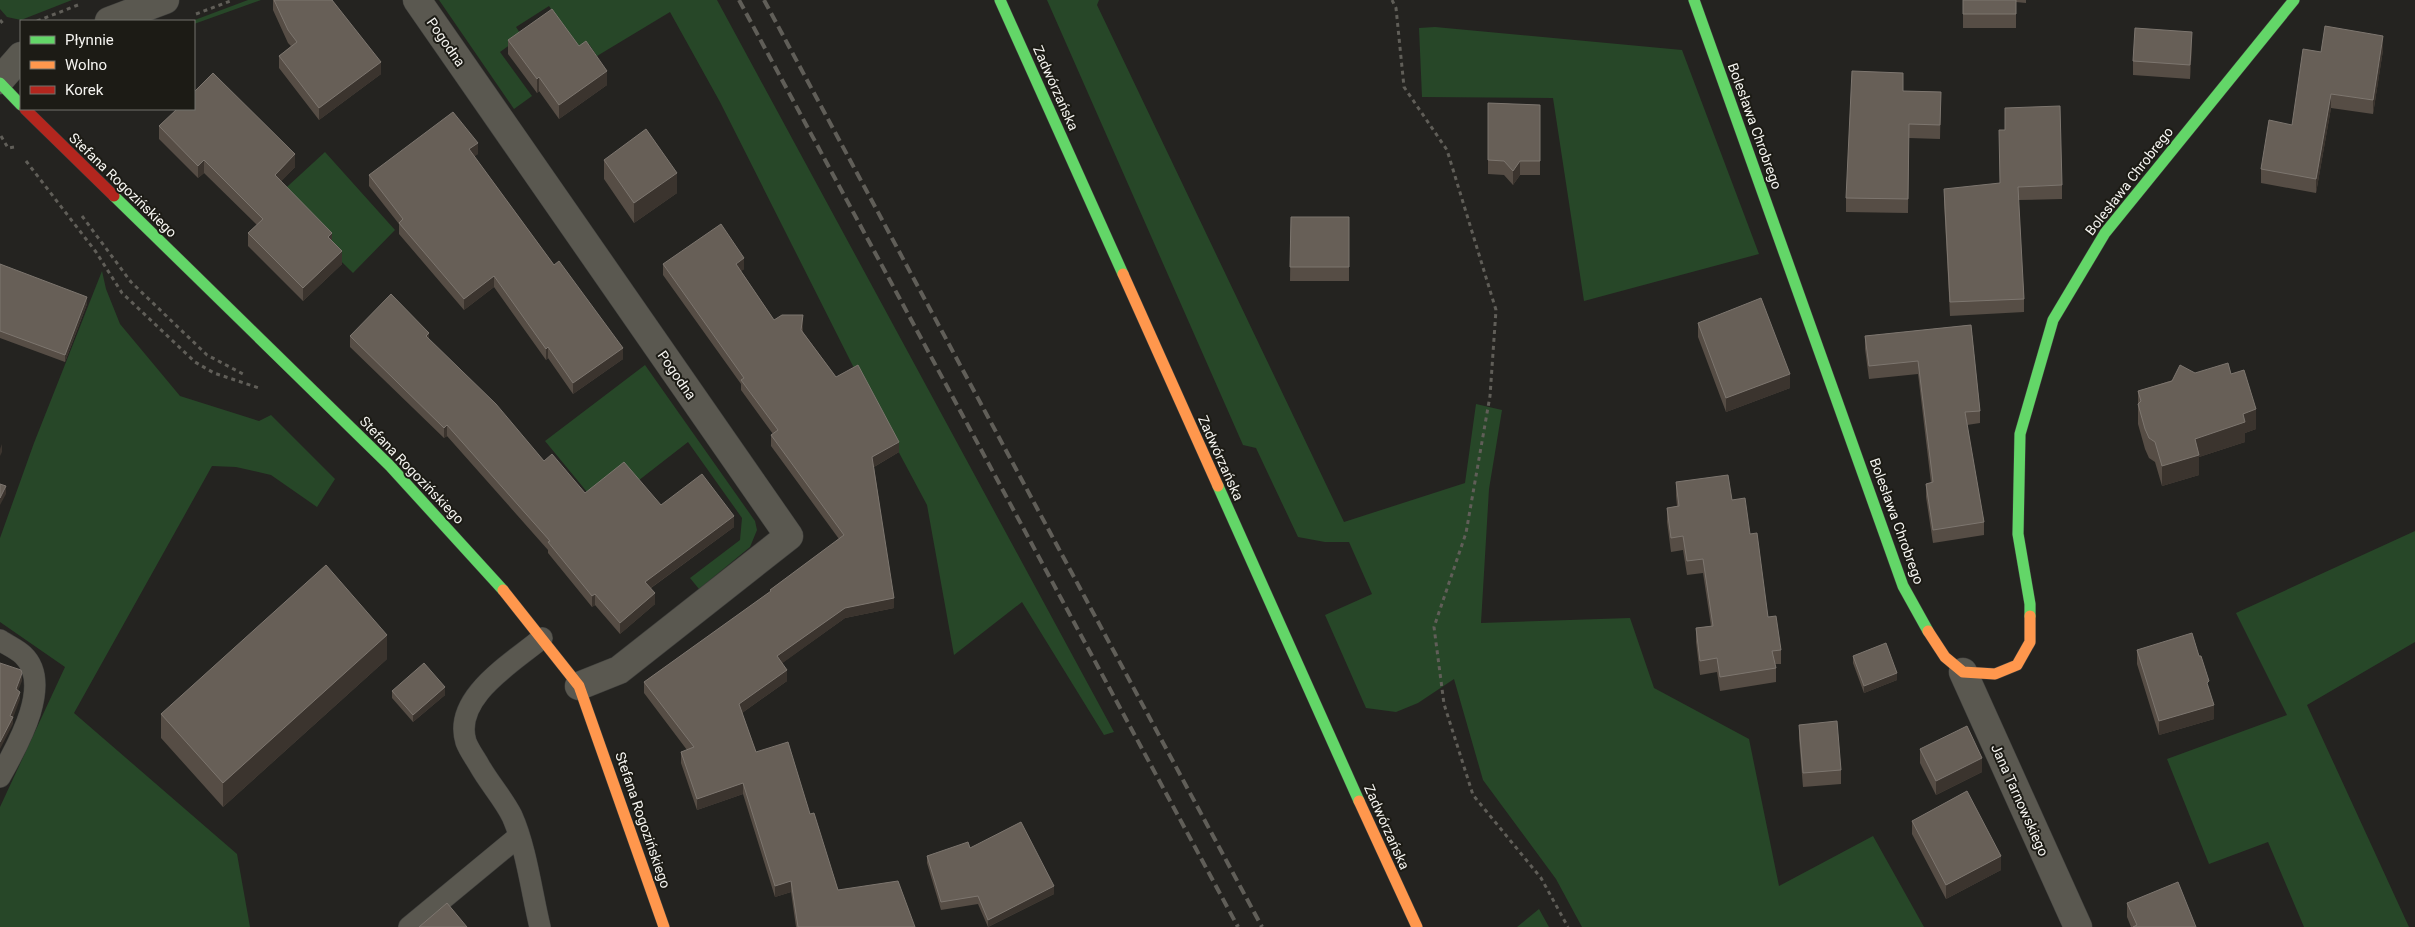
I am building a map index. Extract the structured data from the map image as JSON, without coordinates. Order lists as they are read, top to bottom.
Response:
{
  "streets": {
    "street": [
      "Pogodna",
      "Zadwórzańska",
      "Bolesława Chrobrego",
      "Stefana Rogozińskiego",
      "Jana Tarnowskiego"
    ]
  },
  "crossings": [
    ["Pogodna", "Stefana Rogozińskiego"],
    ["Bolesława Chrobrego", "Jana Tarnowskiego"]
  ],
  "legend": ["Płynnie", "Wolno", "Korek"]
}
